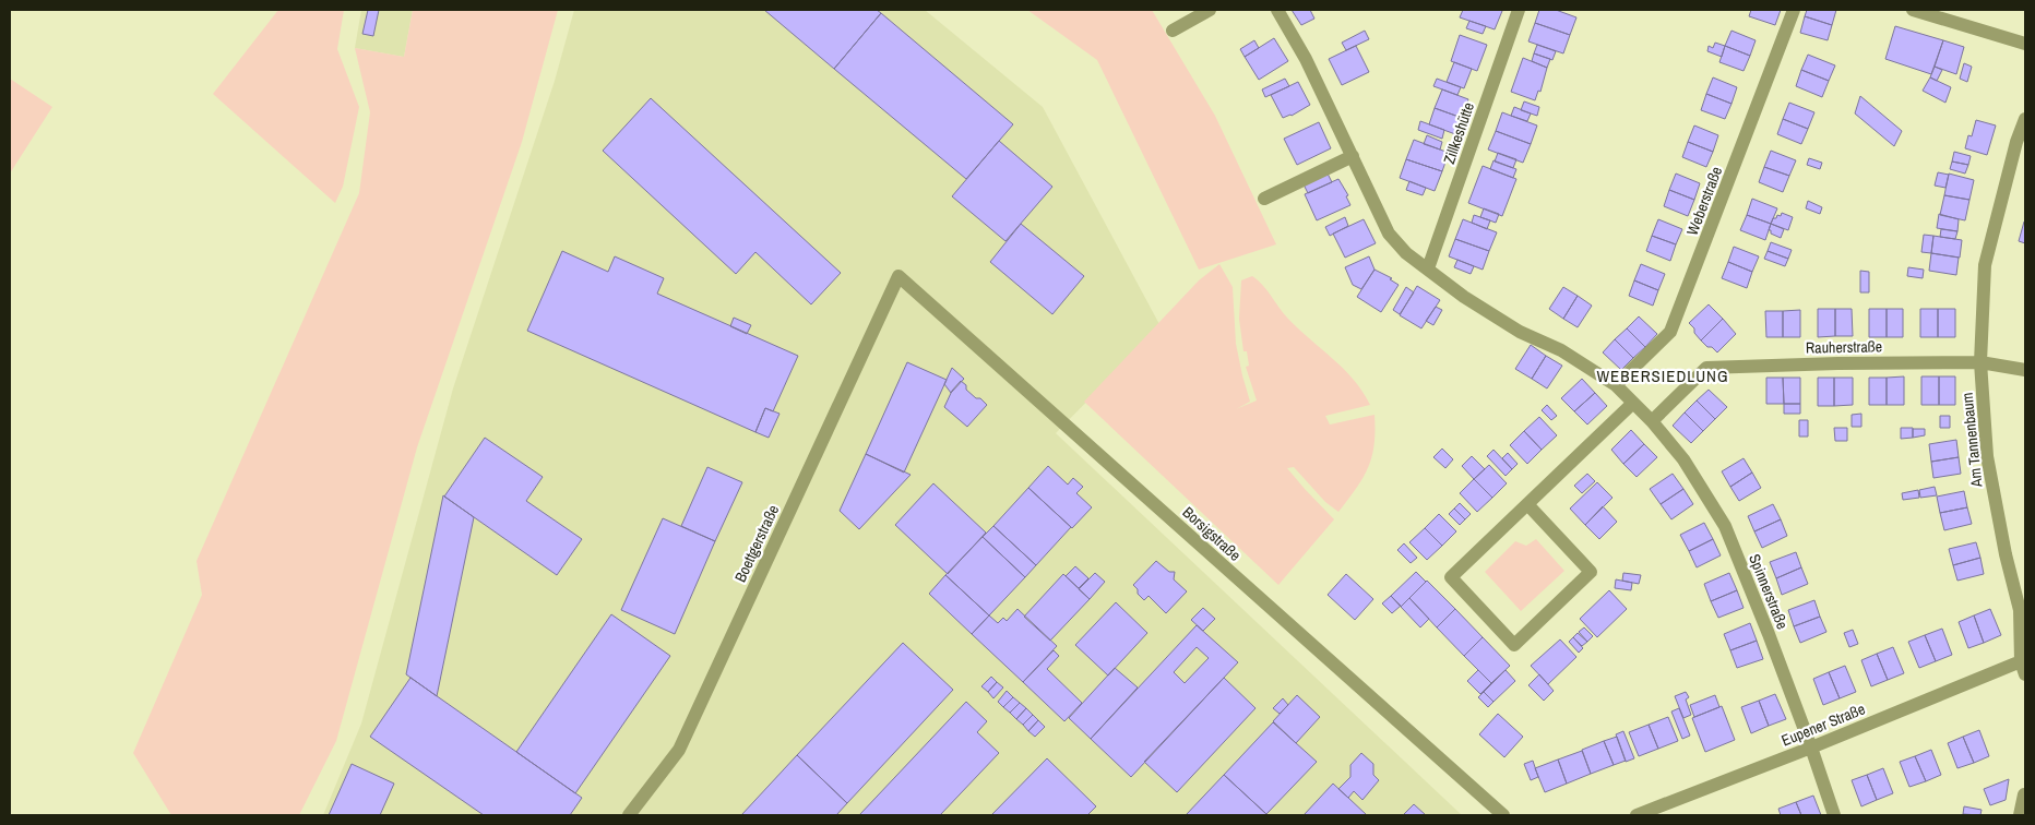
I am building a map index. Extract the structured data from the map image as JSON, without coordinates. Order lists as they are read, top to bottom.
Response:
{
  "streets": {
    "street": [
      "Zillkeshütte",
      "Weberstraße",
      "Rauherstraße",
      "Am Tannenbaum",
      "Borsigstraße",
      "Boettgerstraße",
      "Spinnerstraße",
      "Eupener Straße"
    ]
  },
  "crossings": [
    ["Zillkeshütte", "Spinnerstraße"],
    ["Weberstraße", "Spinnerstraße"],
    ["Rauherstraße", "Am Tannenbaum"],
    ["Rauherstraße", "Spinnerstraße"],
    ["Am Tannenbaum", "Eupener Straße"],
    ["Borsigstraße", "Boettgerstraße"],
    ["Spinnerstraße", "Eupener Straße"]
  ],
  "districts": ["WEBERSIEDLUNG"]
}
